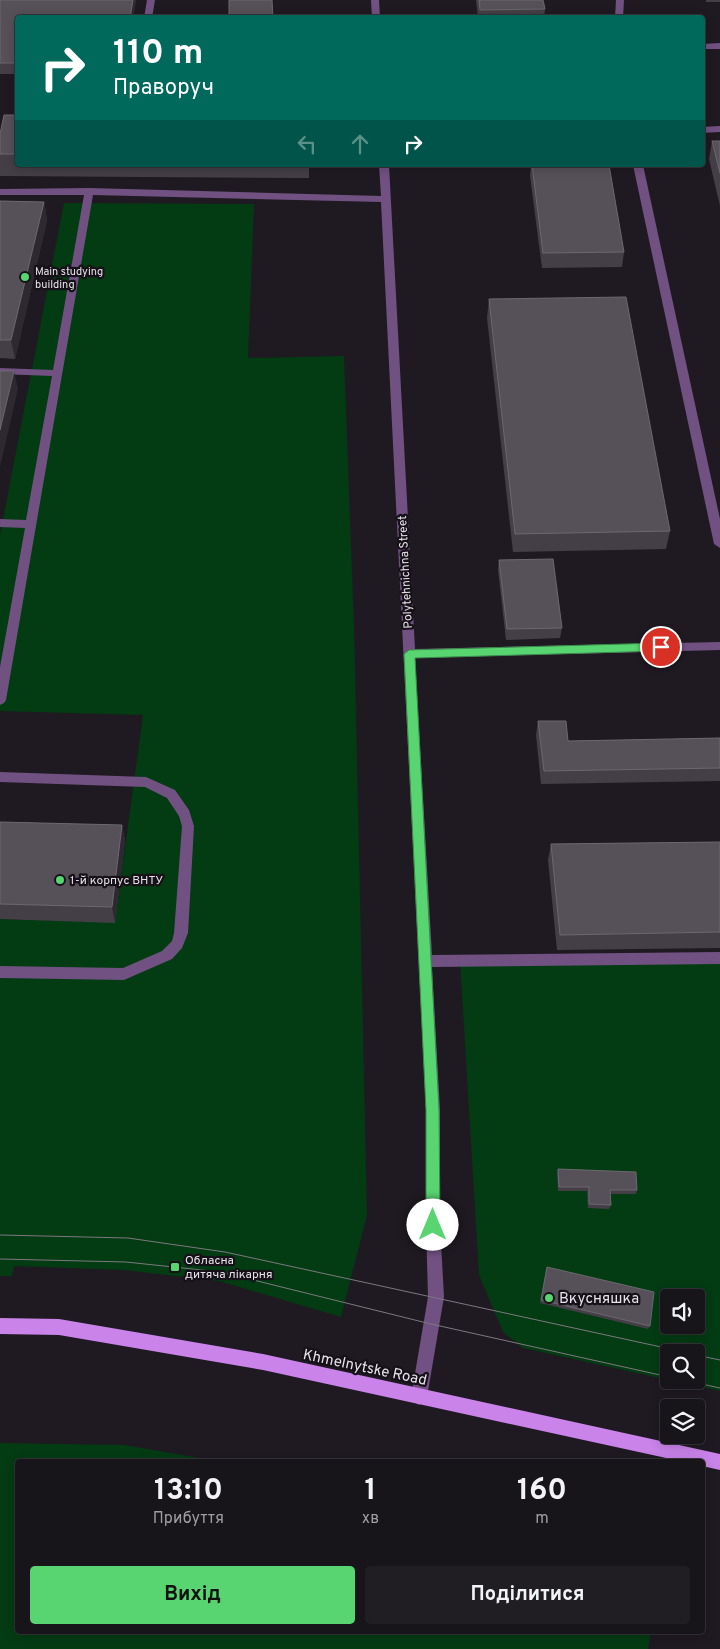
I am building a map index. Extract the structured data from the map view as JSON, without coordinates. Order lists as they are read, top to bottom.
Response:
{
  "streets": {
    "main road": ["Khmelnytske Road"],
    "street": ["Polytehnichna Street"]
  },
  "crossings": [
    ["Polytehnichna Street", "Khmelnytske Road"]
  ],
  "places": {
    "other": ["Main studying building", "1-й корпус ВНТУ", "Вкусняшка"],
    "transit": ["Обласна дитяча лікарня"]
  },
  "page": {
    "turn": ["110 m", "Праворуч"],
    "eta": [
      "13:10",
      "Прибуття",
      "1",
      "хв",
      "160",
      "m"
    ],
    "buttons": ["Вихід", "Поділитися"]
  }
}
